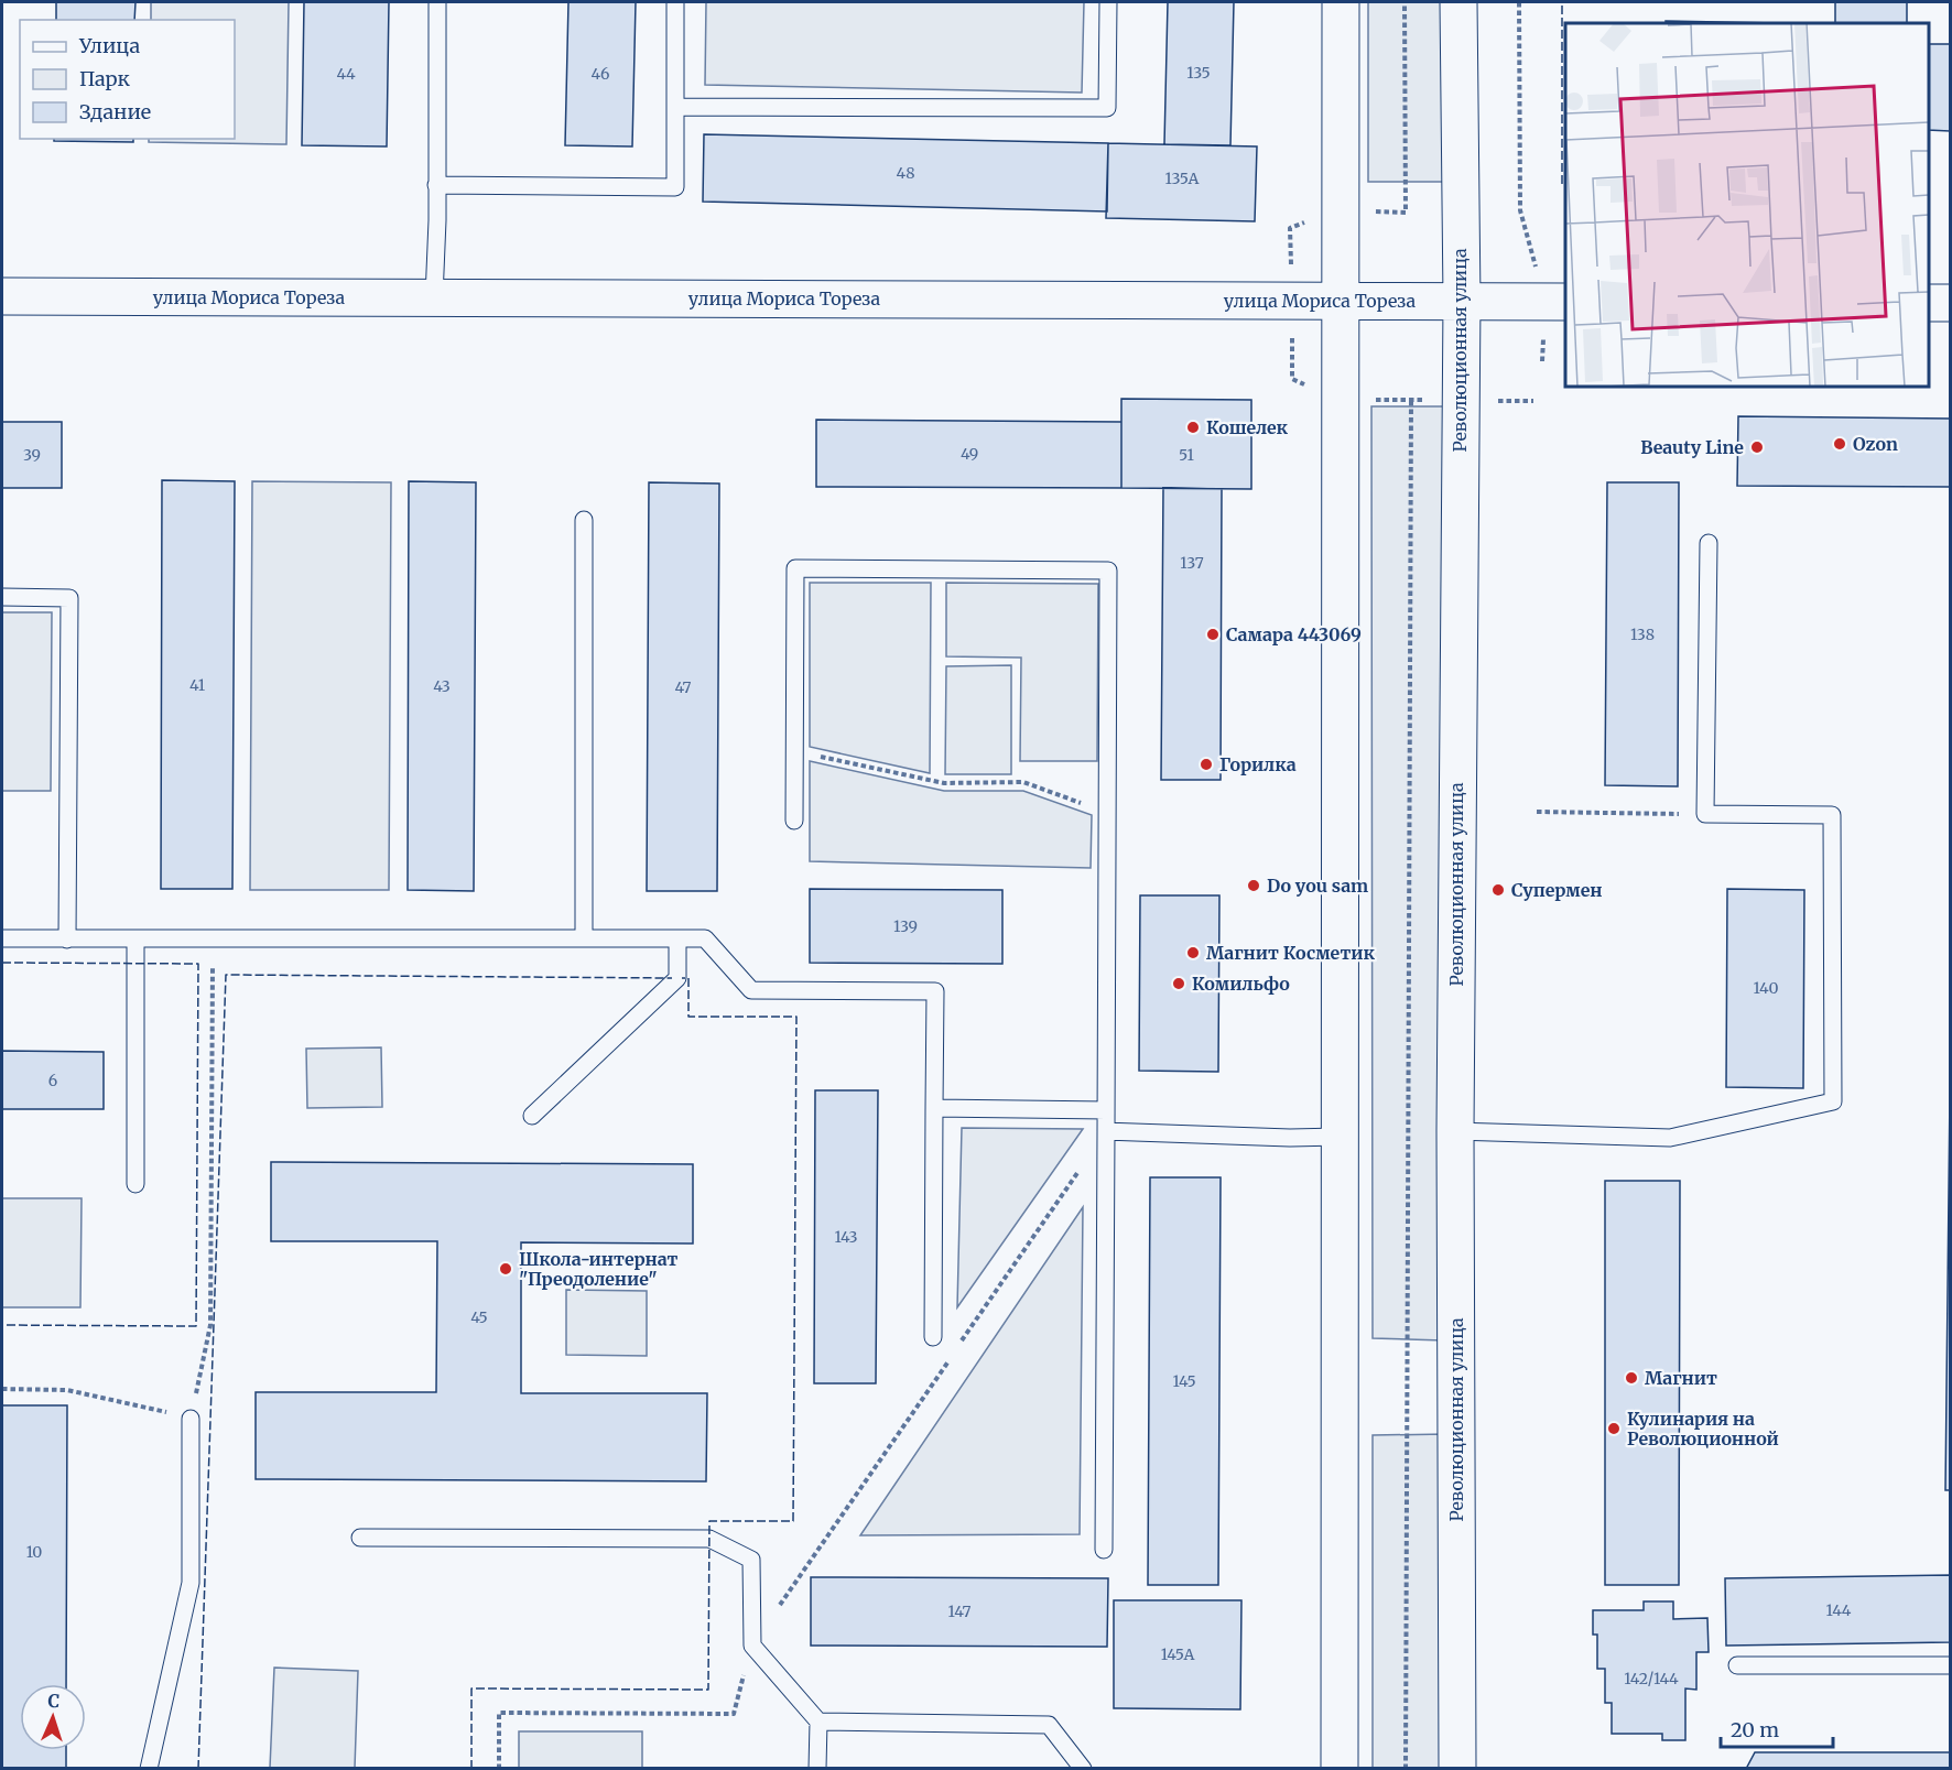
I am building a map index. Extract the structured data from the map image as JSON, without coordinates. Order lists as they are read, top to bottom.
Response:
{
  "streets": {
    "main road": ["улица Мориса Тореза", "Революционная улица"]
  },
  "crossings": [
    ["улица Мориса Тореза", "Революционная улица"]
  ],
  "places": [
    "Кошелек",
    "Ozon",
    "Beauty Line",
    "Самара 443069",
    "Горилка",
    "Do you sam",
    "Супермен",
    "Магнит Косметик",
    "Комильфо",
    "Школа-интернат \"Преодоление\"",
    "Магнит",
    "Кулинария на Революционной"
  ],
  "house_numbers": [
    "135",
    "44",
    "46",
    "48",
    "135А",
    "49",
    "39",
    "51",
    "137",
    "138",
    "41",
    "43",
    "47",
    "139",
    "140",
    "6",
    "143",
    "45",
    "145",
    "10",
    "144",
    "147",
    "145А",
    "142/144"
  ],
  "legend": ["Улица", "Парк", "Здание"],
  "scale_bar": "20 m",
  "north": "top"
}
